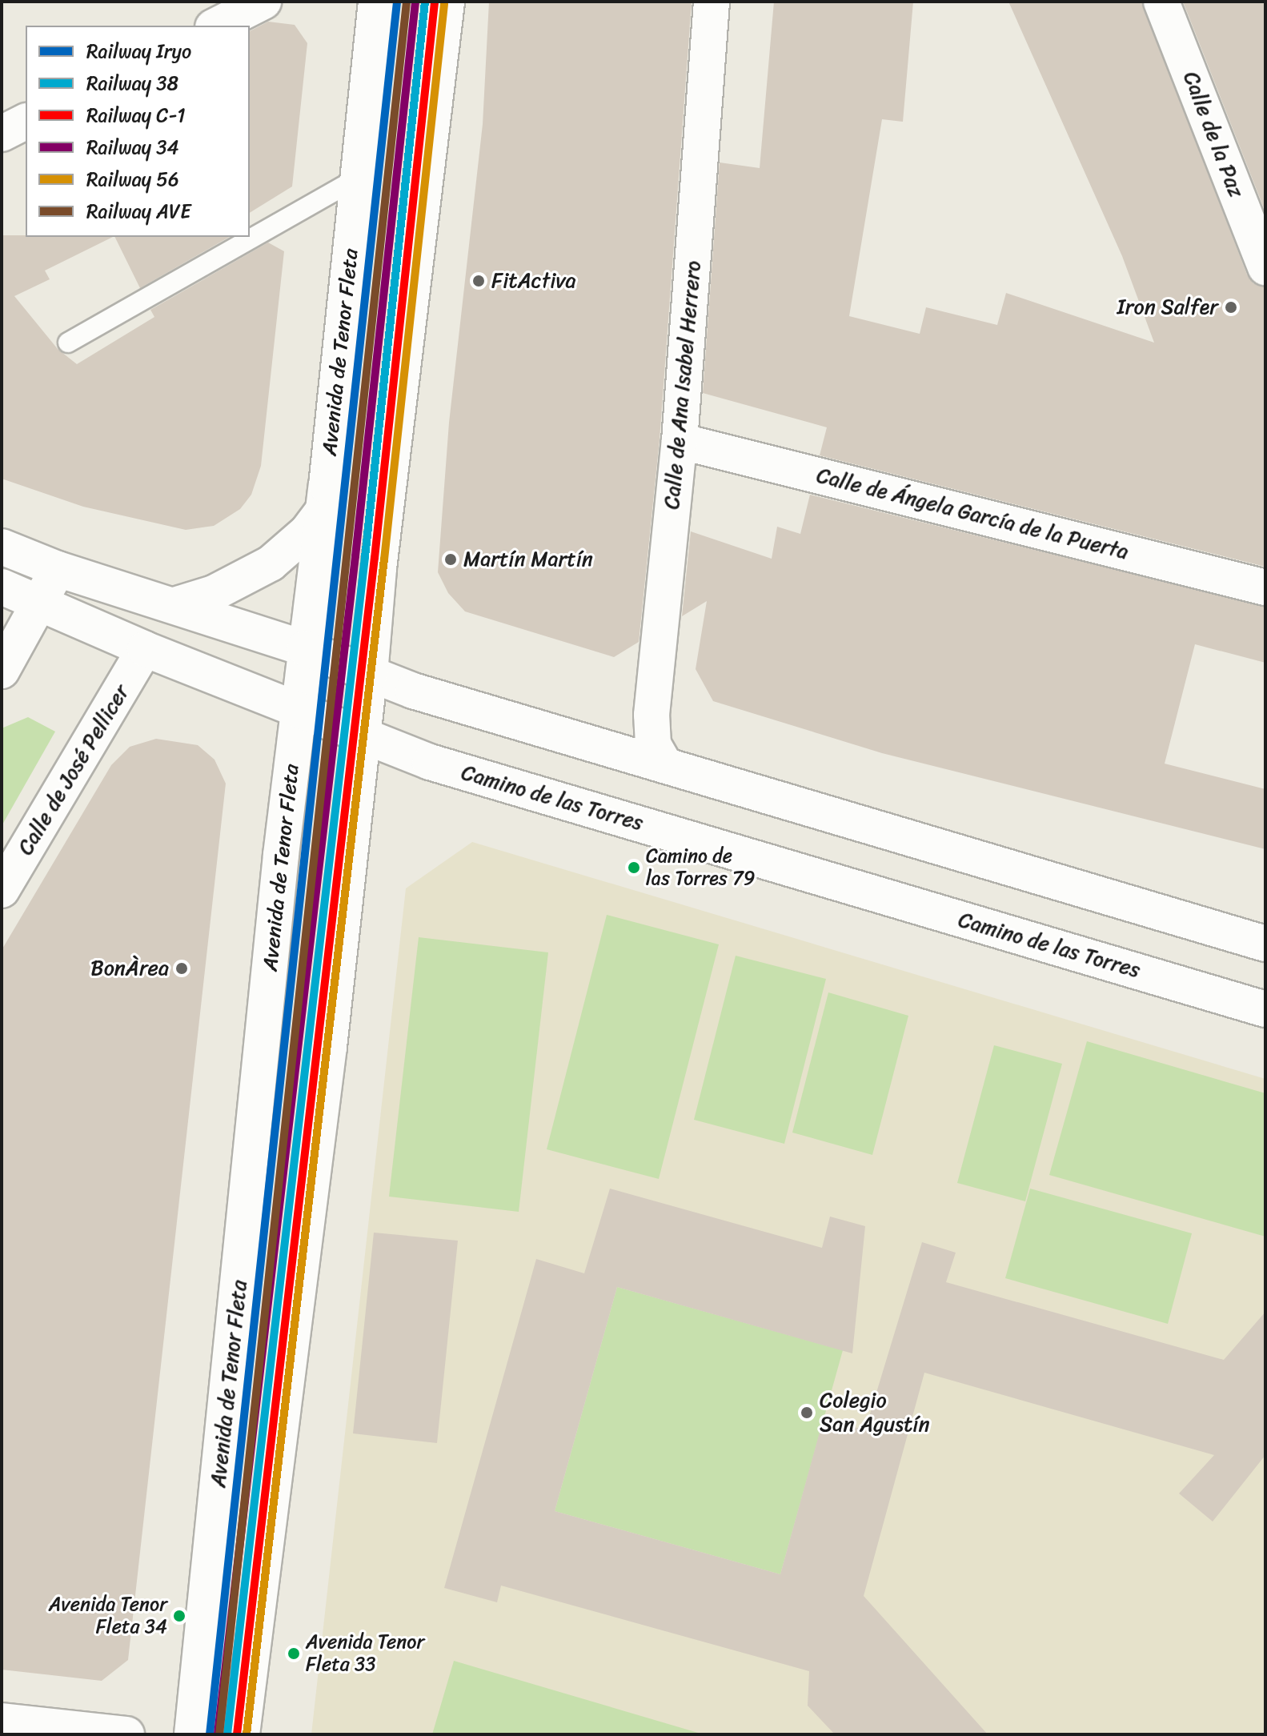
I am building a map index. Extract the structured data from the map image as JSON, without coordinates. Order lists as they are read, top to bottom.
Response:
{
  "streets": {
    "main road": [
      "Calle de la Paz",
      "Avenida de Tenor Fleta",
      "Calle de Ana Isabel Herrero",
      "Calle de Ángela García de la Puerta",
      "Calle de José Pellicer",
      "Camino de las Torres"
    ]
  },
  "crossings": [
    ["Avenida de Tenor Fleta", "Camino de las Torres"],
    ["Calle de Ana Isabel Herrero", "Calle de Ángela García de la Puerta"],
    ["Calle de José Pellicer", "Camino de las Torres"]
  ],
  "places": [
    "FitActiva",
    "Iron Salfer",
    "Martín Martín",
    "Camino de las Torres 79",
    "BonÀrea",
    "Colegio San Agustín",
    "Avenida Tenor Fleta 34",
    "Avenida Tenor Fleta 33"
  ],
  "lines": [
    "rail line Iryo",
    "rail line 38",
    "rail line 34",
    "rail line C-1",
    "rail line AVE",
    "rail line 56"
  ],
  "legend": [
    "Railway Iryo",
    "Railway 38",
    "Railway C-1",
    "Railway 34",
    "Railway 56",
    "Railway AVE"
  ]
}
